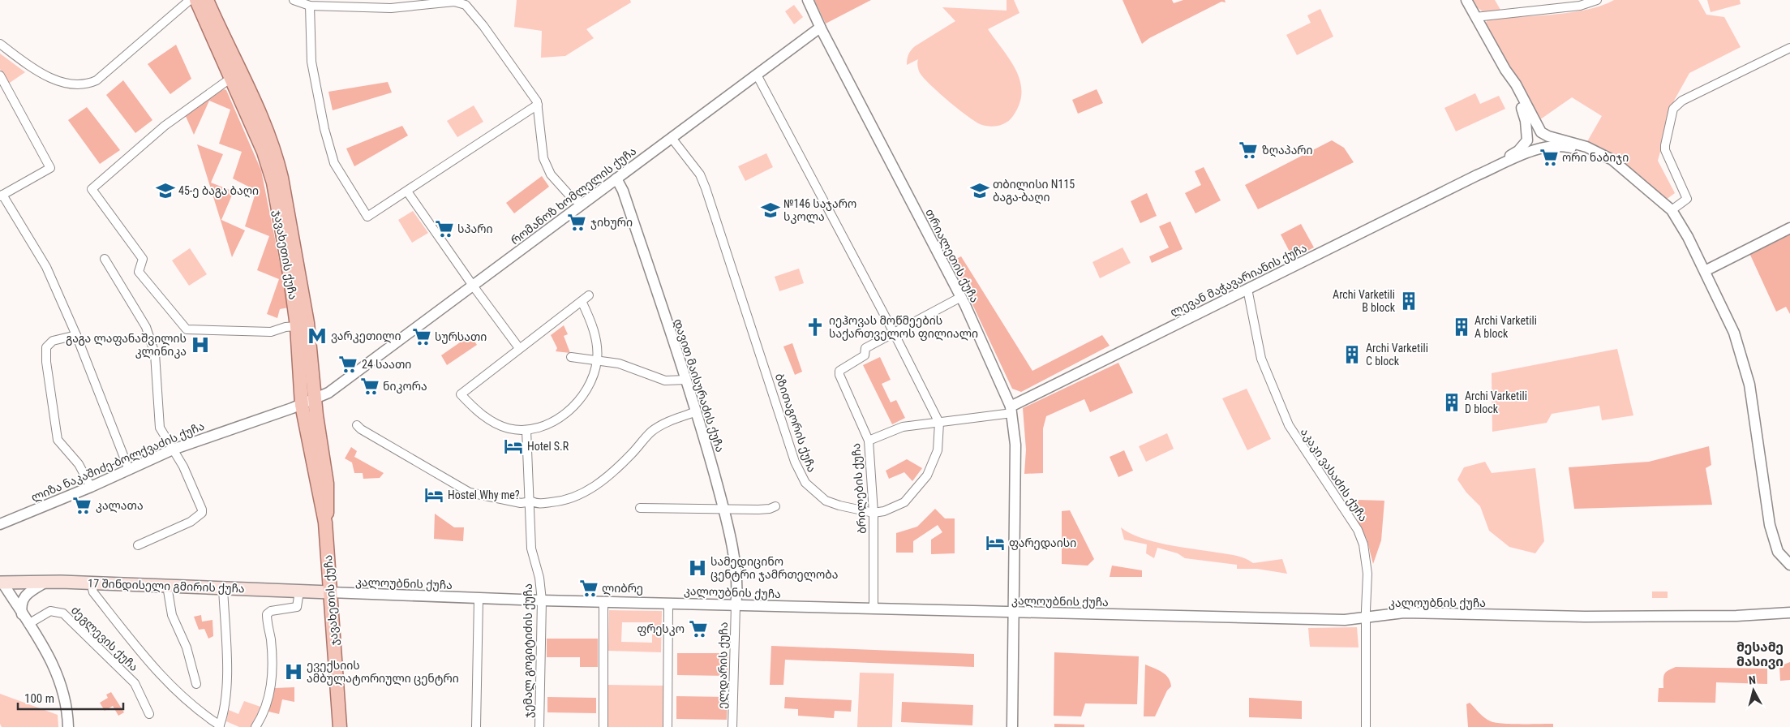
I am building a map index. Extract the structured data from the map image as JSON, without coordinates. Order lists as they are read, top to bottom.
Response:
{
  "streets": {
    "main road": ["ჯავახეთის ქუჩა", "17 შინდისელი გმირის ქუჩა"],
    "street": [
      "რომანოზ ხომლელის ქუჩა",
      "თრიალეთის ქუჩა",
      "ლევან მაჭავარიანის ქუჩა",
      "დავით მაისურაძის ქუჩა",
      "ბზითაგორის ქუჩა",
      "ლიზა ნაკაშიძე-ბოლქვაძის ქუჩა",
      "აკაკი ვასაძის ქუჩა",
      "ბრილების ქუჩა",
      "კალოუბნის ქუჩა",
      "ძეგლევის ქუჩა",
      "ჯემალ გოგიტიძის ქუჩა",
      "ელდარის ქუჩა"
    ]
  },
  "crossings": [
    ["რომანოზ ხომლელის ქუჩა", "ჯავახეთის ქუჩა"],
    ["რომანოზ ხომლელის ქუჩა", "თრიალეთის ქუჩა"],
    ["რომანოზ ხომლელის ქუჩა", "დავით მაისურაძის ქუჩა"],
    ["რომანოზ ხომლელის ქუჩა", "ბზითაგორის ქუჩა"],
    ["რომანოზ ხომლელის ქუჩა", "ლიზა ნაკაშიძე-ბოლქვაძის ქუჩა"],
    ["ჯავახეთის ქუჩა", "ლიზა ნაკაშიძე-ბოლქვაძის ქუჩა"],
    ["ჯავახეთის ქუჩა", "კალოუბნის ქუჩა"],
    ["ჯავახეთის ქუჩა", "17 შინდისელი გმირის ქუჩა"],
    ["თრიალეთის ქუჩა", "ლევან მაჭავარიანის ქუჩა"],
    ["თრიალეთის ქუჩა", "ბრილების ქუჩა"],
    ["თრიალეთის ქუჩა", "კალოუბნის ქუჩა"],
    ["ლევან მაჭავარიანის ქუჩა", "ბზითაგორის ქუჩა"],
    ["ლევან მაჭავარიანის ქუჩა", "აკაკი ვასაძის ქუჩა"],
    ["ლევან მაჭავარიანის ქუჩა", "ბრილების ქუჩა"],
    ["დავით მაისურაძის ქუჩა", "კალოუბნის ქუჩა"],
    ["დავით მაისურაძის ქუჩა", "ელდარის ქუჩა"],
    ["ბზითაგორის ქუჩა", "ბრილების ქუჩა"],
    ["აკაკი ვასაძის ქუჩა", "კალოუბნის ქუჩა"],
    ["ბრილების ქუჩა", "კალოუბნის ქუჩა"],
    ["კალოუბნის ქუჩა", "17 შინდისელი გმირის ქუჩა"],
    ["კალოუბნის ქუჩა", "ჯემალ გოგიტიძის ქუჩა"],
    ["კალოუბნის ქუჩა", "ელდარის ქუჩა"]
  ],
  "districts": ["მესამე მასივი"],
  "places": {
    "supermarket": [
      "ზღაპარი",
      "ორი ნაბიჯი",
      "ჯიხური",
      "სპარი",
      "სურსათი",
      "24 საათი",
      "ნიკორა",
      "კალათა",
      "ლიბრე",
      "ფრესკო"
    ],
    "school or university": ["45-ე ბაგა ბაღი", "თბილისი N115 ბაგა-ბაღი", "№146 საჯარო სკოლა"],
    "building": [
      "Archi Varketili B block",
      "Archi Varketili A block",
      "Archi Varketili C block",
      "Archi Varketili D block"
    ],
    "church": ["იეჰოვას მოწმეების საქართველოს ფილიალი"],
    "metro station": ["ვარკეთილი"],
    "hospital": ["გაგა ლაფანაშვილის კლინიკა", "სამედიცინო ცენტრი ჯამრთელობა", "ევექსიის ამბულატორიული ცენტრი"],
    "hotel": ["Hotel S.R", "Hostel Why me?", "ფარედაისი"]
  },
  "scale_bar": "100 m",
  "north": "top"
}
